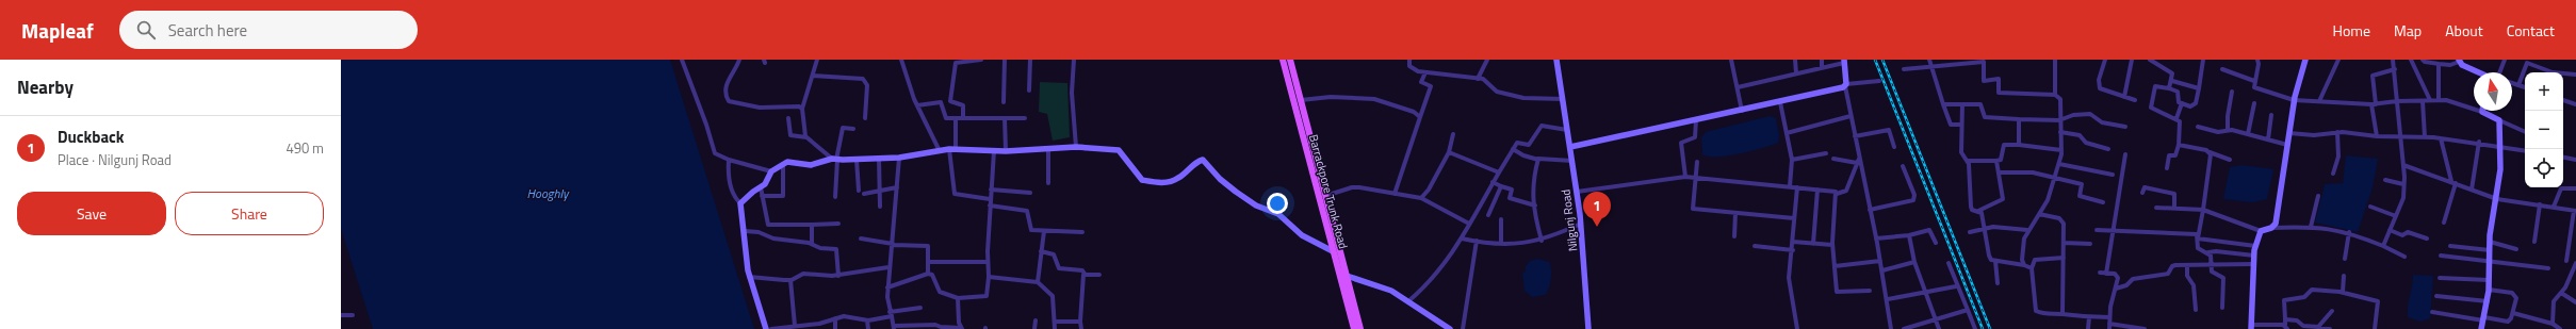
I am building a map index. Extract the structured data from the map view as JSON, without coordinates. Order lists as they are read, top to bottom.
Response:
{
  "streets": {
    "main road": ["Barrackpore Trunk Road"],
    "street": ["Nilgunj Road"]
  },
  "water": ["Hooghly"],
  "north": "top",
  "page": {
    "header": "Mapleaf",
    "search": "Search here",
    "nav": [
      "Home",
      "Map",
      "About",
      "Contact"
    ],
    "heading": "Nearby",
    "map_buttons": ["+", "−"],
    "list": [
      {
        "mark": "1",
        "name": "Duckback",
        "note": "Place · Nilgunj Road",
        "value": "490 m"
      }
    ],
    "buttons": ["Save", "Share"],
    "pins": "1"
  }
}
